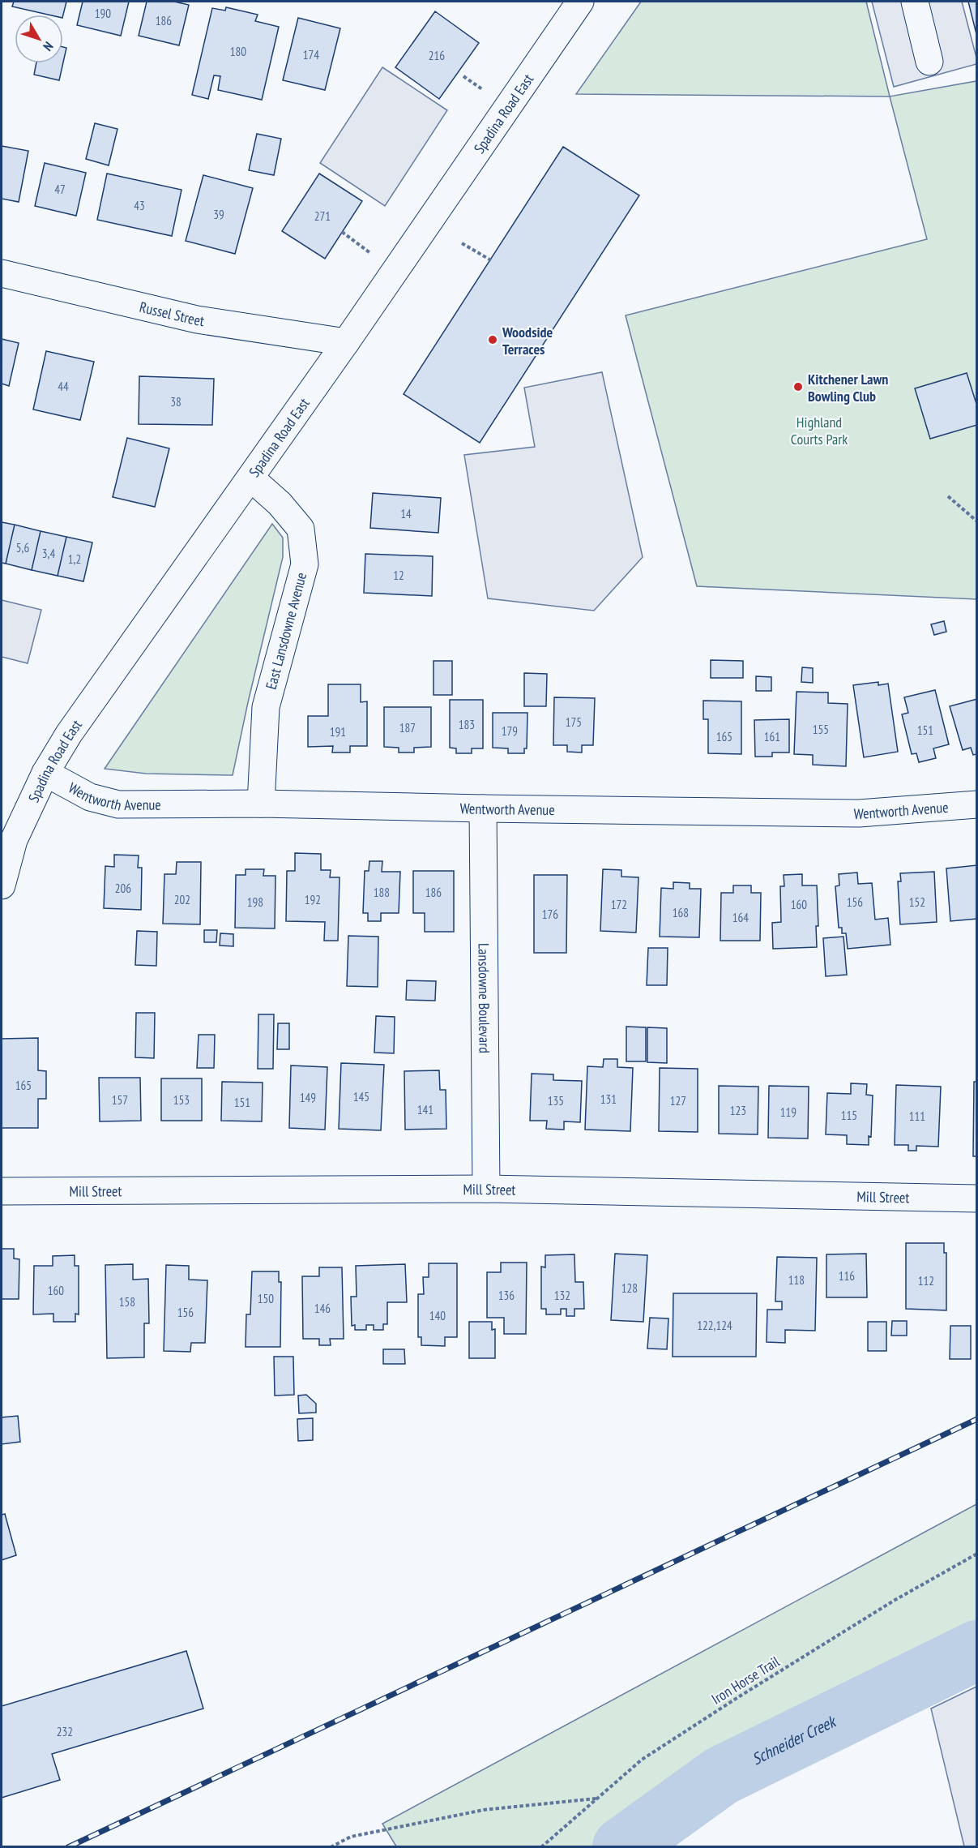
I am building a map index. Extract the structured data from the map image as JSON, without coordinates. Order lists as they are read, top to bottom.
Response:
{
  "streets": {
    "street": [
      "Spadina Road East",
      "Russel Street",
      "East Lansdowne Avenue",
      "Wentworth Avenue",
      "Lansdowne Boulevard",
      "Mill Street"
    ],
    "path": ["Iron Horse Trail"]
  },
  "crossings": [
    ["Spadina Road East", "Russel Street"],
    ["Spadina Road East", "East Lansdowne Avenue"],
    ["Spadina Road East", "Wentworth Avenue"],
    ["East Lansdowne Avenue", "Wentworth Avenue"],
    ["Wentworth Avenue", "Lansdowne Boulevard"],
    ["Lansdowne Boulevard", "Mill Street"]
  ],
  "water": ["Schneider Creek"],
  "parks": ["Highland Courts Park"],
  "places": ["Woodside Terraces", "Kitchener Lawn Bowling Club"],
  "house_numbers": [
    "190",
    "186",
    "180",
    "174",
    "216",
    "47",
    "43",
    "39",
    "271",
    "44",
    "38",
    "14",
    "5,6",
    "3,4",
    "1,2",
    "12",
    "175",
    "183",
    "187",
    "155",
    "151",
    "179",
    "191",
    "165",
    "161",
    "206",
    "188",
    "186",
    "202",
    "192",
    "198",
    "156",
    "152",
    "172",
    "160",
    "168",
    "176",
    "164",
    "165",
    "145",
    "149",
    "131",
    "157",
    "153",
    "135",
    "127",
    "151",
    "141",
    "123",
    "119",
    "115",
    "111",
    "116",
    "118",
    "112",
    "128",
    "160",
    "136",
    "132",
    "150",
    "158",
    "146",
    "156",
    "140",
    "122,124",
    "232"
  ],
  "north": "bottom right"
}
